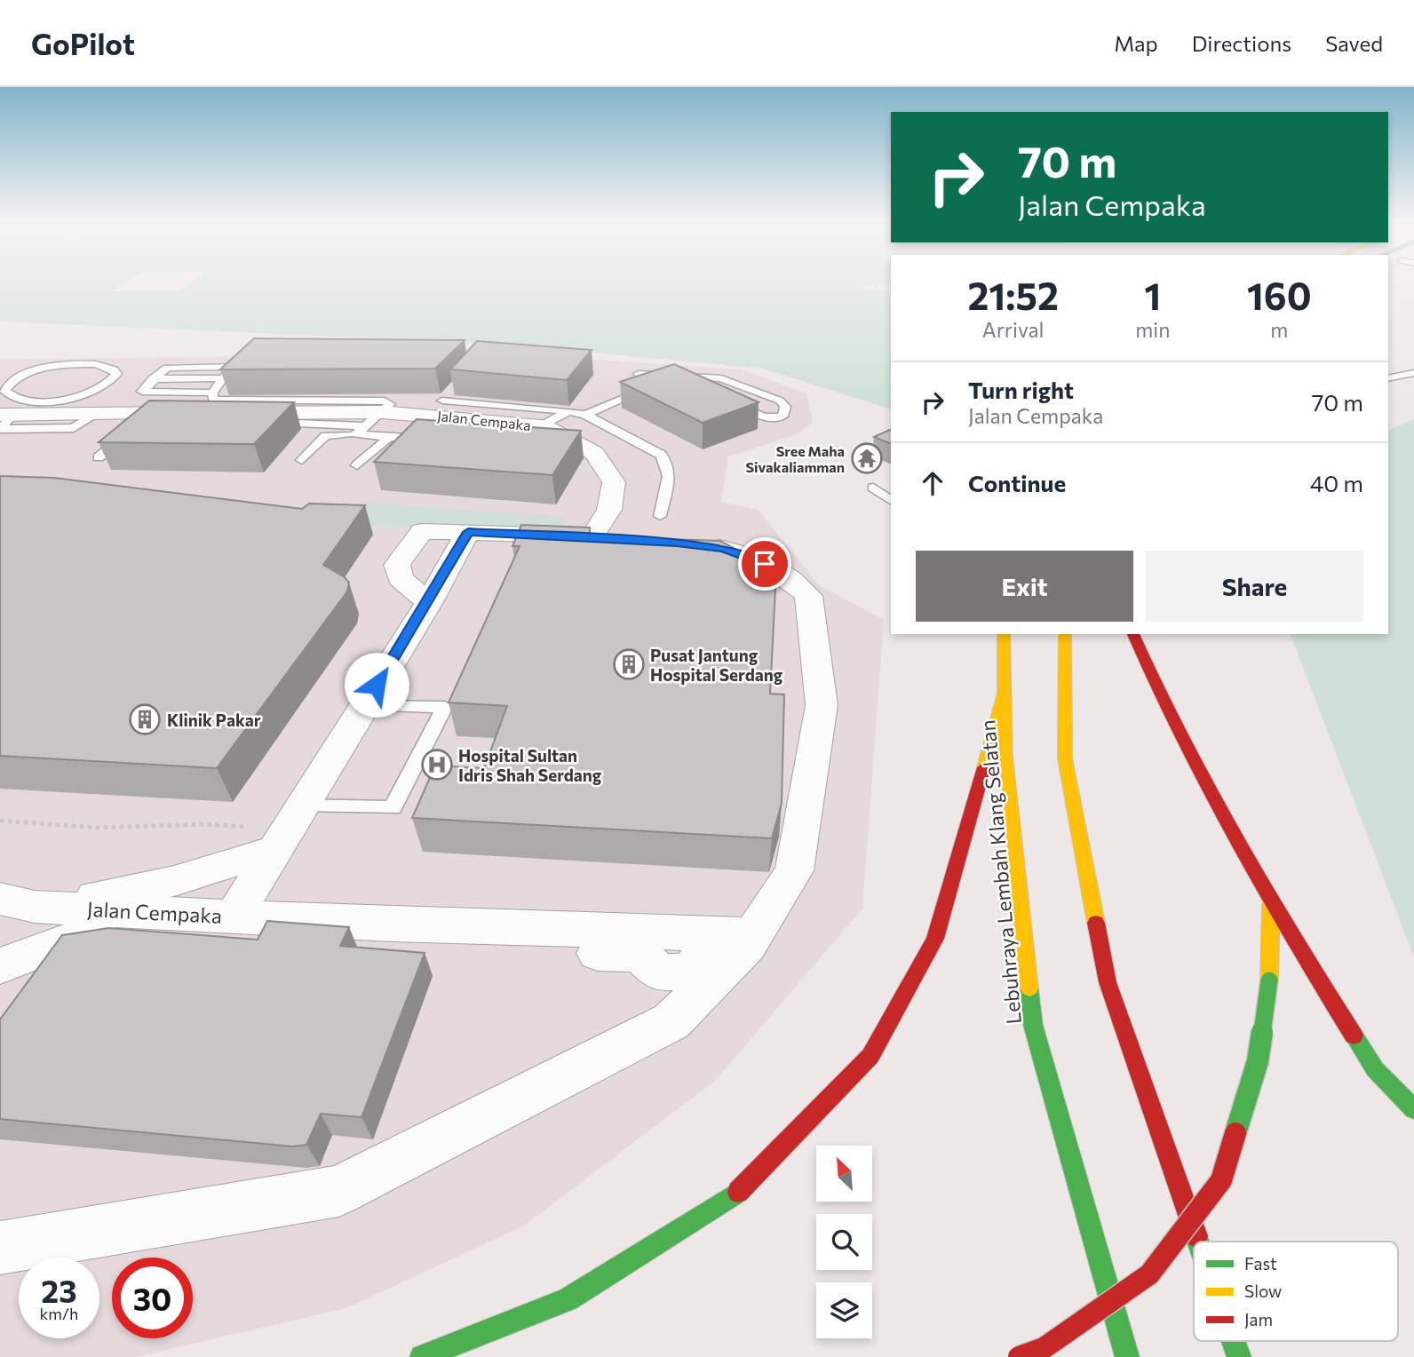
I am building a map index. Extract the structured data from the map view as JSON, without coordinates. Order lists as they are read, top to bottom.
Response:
{
  "streets": {
    "highway": ["Lebuhraya Lembah Klang Selatan"],
    "street": ["Jalan Cempaka"]
  },
  "places": {
    "temple": ["Sree Maha Sivakaliamman"],
    "building": ["Pusat Jantung Hospital Serdang", "Klinik Pakar"],
    "hospital": ["Hospital Sultan Idris Shah Serdang"]
  },
  "legend": ["Fast", "Slow", "Jam"],
  "north": "top left",
  "page": {
    "header": "GoPilot",
    "nav": ["Map", "Directions", "Saved"],
    "turn": ["70 m", "Jalan Cempaka"],
    "eta": [
      "21:52",
      "Arrival",
      "1",
      "min",
      "160",
      "m"
    ],
    "list": [
      {
        "name": "Turn right",
        "note": "Jalan Cempaka",
        "value": "70 m"
      },
      {
        "name": "Continue",
        "value": "40 m"
      }
    ],
    "buttons": ["Exit", "Share"],
    "speed": "23 km/h",
    "limit": "30"
  }
}
